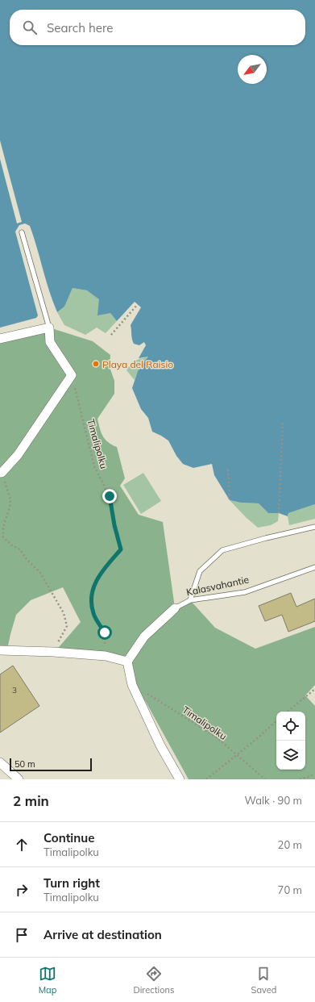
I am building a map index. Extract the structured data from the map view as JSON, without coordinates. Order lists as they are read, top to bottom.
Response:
{
  "streets": {
    "street": ["Kalasvahantie"],
    "path": ["Timalipolku"]
  },
  "places": ["Playa del Raisio"],
  "house_numbers": ["3"],
  "scale_bar": "50 m",
  "north": "bottom left",
  "page": {
    "search": "Search here",
    "scale": "50 m",
    "heading": ["2 min", "Walk · 90 m"],
    "list": [
      ["Continue", "Timalipolku", "20 m"],
      ["Turn right", "Timalipolku", "70 m"],
      "Arrive at destination"
    ],
    "nav": ["Map", "Directions", "Saved"]
  }
}
